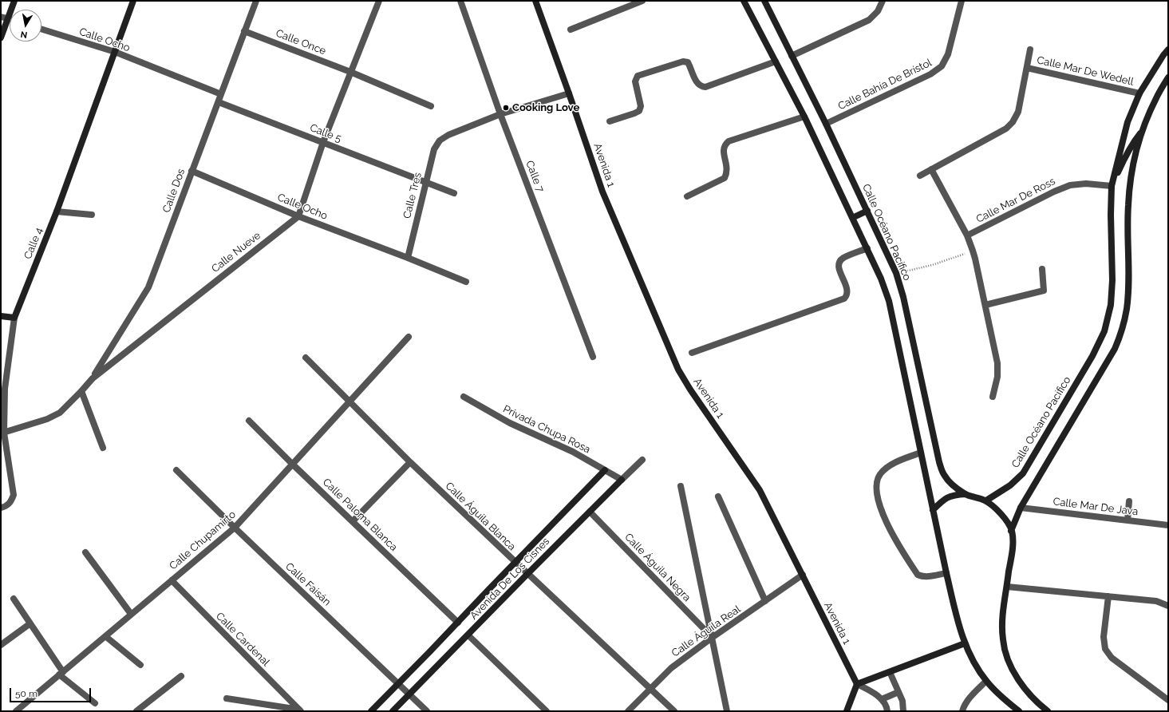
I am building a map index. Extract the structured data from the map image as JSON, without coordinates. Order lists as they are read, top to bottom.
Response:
{
  "streets": {
    "street": [
      "Calle Ocho",
      "Calle Once",
      "Calle Mar De Wedell",
      "Calle Bahía De Brístol",
      "Calle 5",
      "Avenida 1",
      "Calle 7",
      "Calle Dos",
      "Calle Tres",
      "Calle Mar De Ross",
      "Calle Océano Pacífico",
      "Calle 4",
      "Calle Nueve",
      "Privada Chupa Rosa",
      "Calle Mar De Java",
      "Calle Paloma Blanca",
      "Calle Águila Blanca",
      "Calle Chupamirto",
      "Calle Águila Negra",
      "Avenida De Los Cisnes",
      "Calle Faisán",
      "Calle Águila Real",
      "Calle Cardenal"
    ]
  },
  "crossings": [
    ["Calle Ocho", "Calle Dos"],
    ["Calle Ocho", "Calle Tres"],
    ["Calle Ocho", "Calle 4"],
    ["Calle Ocho", "Calle Nueve"],
    ["Calle Once", "Calle Dos"],
    ["Calle Mar De Wedell", "Calle Océano Pacífico"],
    ["Calle Bahía De Brístol", "Calle Océano Pacífico"],
    ["Calle 5", "Calle Dos"],
    ["Calle 5", "Calle Tres"],
    ["Avenida 1", "Calle Águila Real"],
    ["Calle 7", "Calle Tres"],
    ["Calle Dos", "Calle Nueve"],
    ["Calle Mar De Ross", "Calle Océano Pacífico"],
    ["Calle Océano Pacífico", "Calle Mar De Java"],
    ["Calle 4", "Calle Nueve"],
    ["Privada Chupa Rosa", "Avenida De Los Cisnes"],
    ["Calle Paloma Blanca", "Calle Chupamirto"],
    ["Calle Paloma Blanca", "Avenida De Los Cisnes"],
    ["Calle Águila Blanca", "Calle Chupamirto"],
    ["Calle Águila Blanca", "Avenida De Los Cisnes"],
    ["Calle Águila Blanca", "Calle Águila Real"],
    ["Calle Chupamirto", "Calle Faisán"],
    ["Calle Chupamirto", "Calle Cardenal"],
    ["Calle Águila Negra", "Avenida De Los Cisnes"],
    ["Calle Águila Negra", "Calle Águila Real"],
    ["Avenida De Los Cisnes", "Calle Faisán"]
  ],
  "places": ["Cooking Love"],
  "scale_bar": "50 m",
  "north": "bottom"
}
